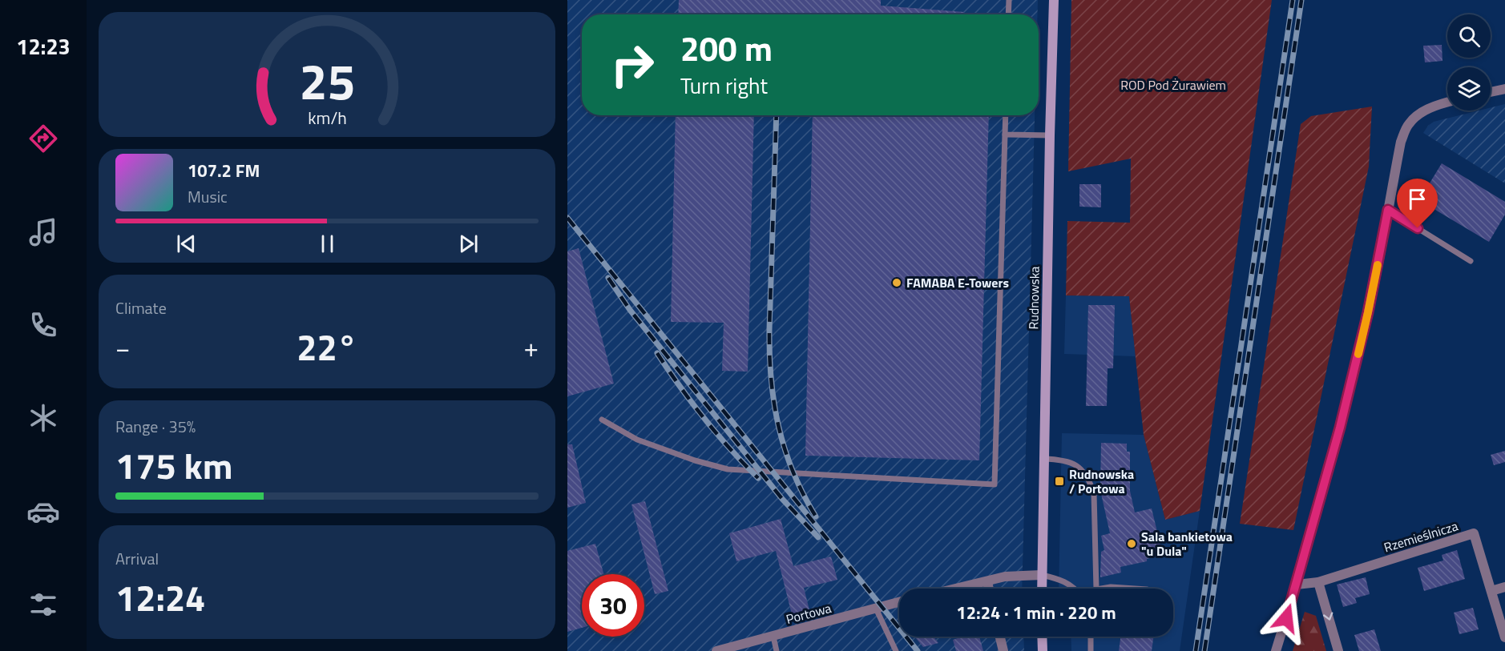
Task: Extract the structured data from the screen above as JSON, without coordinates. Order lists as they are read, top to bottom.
{
  "streets": {
    "main road": ["Rudnowska"],
    "street": ["Rzemieślnicza", "Portowa"]
  },
  "parks": ["ROD Pod Żurawiem"],
  "places": {
    "other": ["FAMABA E-Towers", "Sala bankietowa \"u Dula\""],
    "transit": ["Rudnowska / Portowa"]
  },
  "page": {
    "tabs": "12:23",
    "turn": ["200 m", "Turn right"],
    "song": ["107.2 FM", "Music"],
    "tile": [
      "Climate",
      ["Range · 35%", "175 km"],
      ["Arrival", "12:24"]
    ],
    "heat": ["−", "22°", "+"],
    "limit": "30",
    "trip": "12:24 · 1 min · 220 m",
    "gauge": ["25", "km/h"]
  }
}
